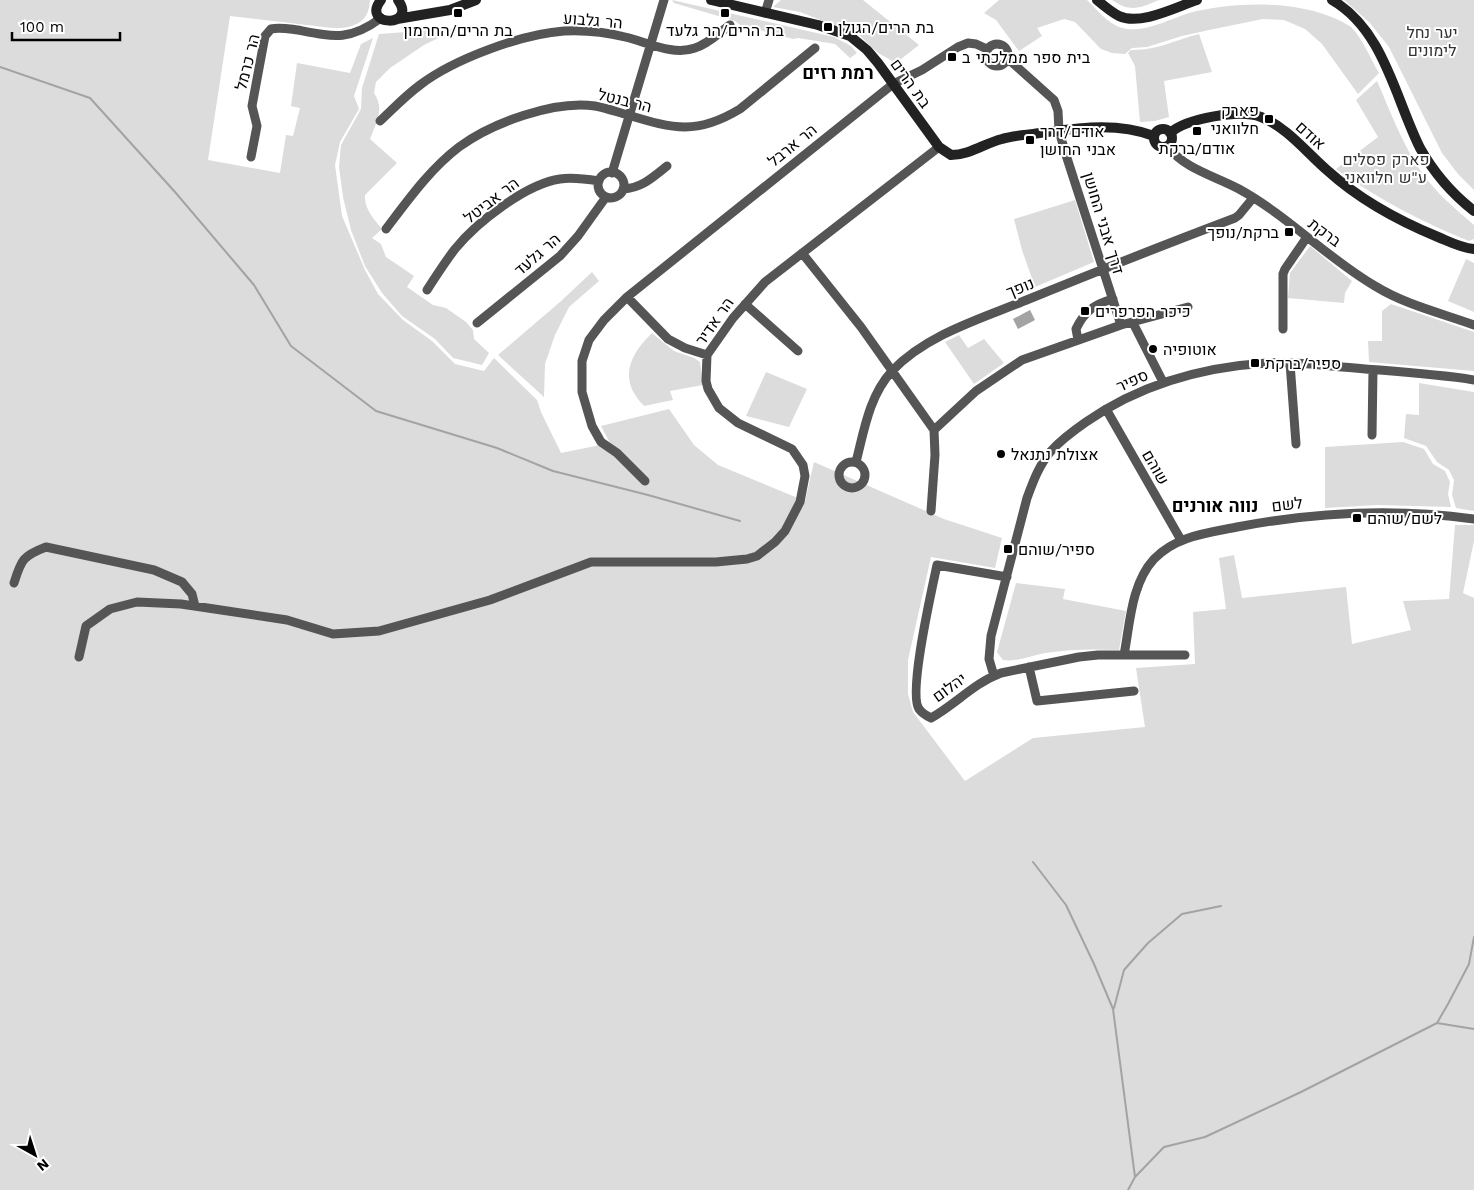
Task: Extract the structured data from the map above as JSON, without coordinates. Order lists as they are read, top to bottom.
{
  "streets": {
    "street": [
      "הר גלבוע",
      "הר כרמל",
      "בת הרים",
      "הר בנטל",
      "אודם",
      "הר ארבל",
      "הר אביטל",
      "דרך אבני החושן",
      "ברקת",
      "הר גלעד",
      "נופך",
      "הר אדיר",
      "ספיר",
      "שוהם",
      "לשם",
      "יהלום"
    ]
  },
  "crossings": [
    ["בת הרים", "הר ארבל"],
    ["בת הרים", "הר אדיר"],
    ["אודם", "ברקת"],
    ["הר ארבל", "דרך אבני החושן"],
    ["הר אביטל", "הר גלעד"],
    ["דרך אבני החושן", "נופך"],
    ["ברקת", "נופך"],
    ["ספיר", "שוהם"],
    ["ספיר", "יהלום"],
    ["שוהם", "לשם"],
    ["לשם", "יהלום"]
  ],
  "districts": ["רמת רזים", "נווה אורנים"],
  "parks": ["יער נחל לימונים", "פארק פסלים ע\"ש חלוואני"],
  "places": {
    "transit": [
      "בת הרים/החרמון",
      "בת הרים/הר גלעד",
      "בת הרים/הגולן",
      "בית ספר ממלכתי ב",
      "פארק חלוואני",
      "אודם/ברקת",
      "אודם/דרך אבני החושן",
      "ברקת/נופך",
      "כיכר הפרפרים",
      "ספיר/ברקת",
      "לשם/שוהם",
      "ספיר/שוהם"
    ],
    "other": ["אוטופיה", "אצולת נתנאל"]
  },
  "scale_bar": "100 m",
  "north": "bottom right"
}
